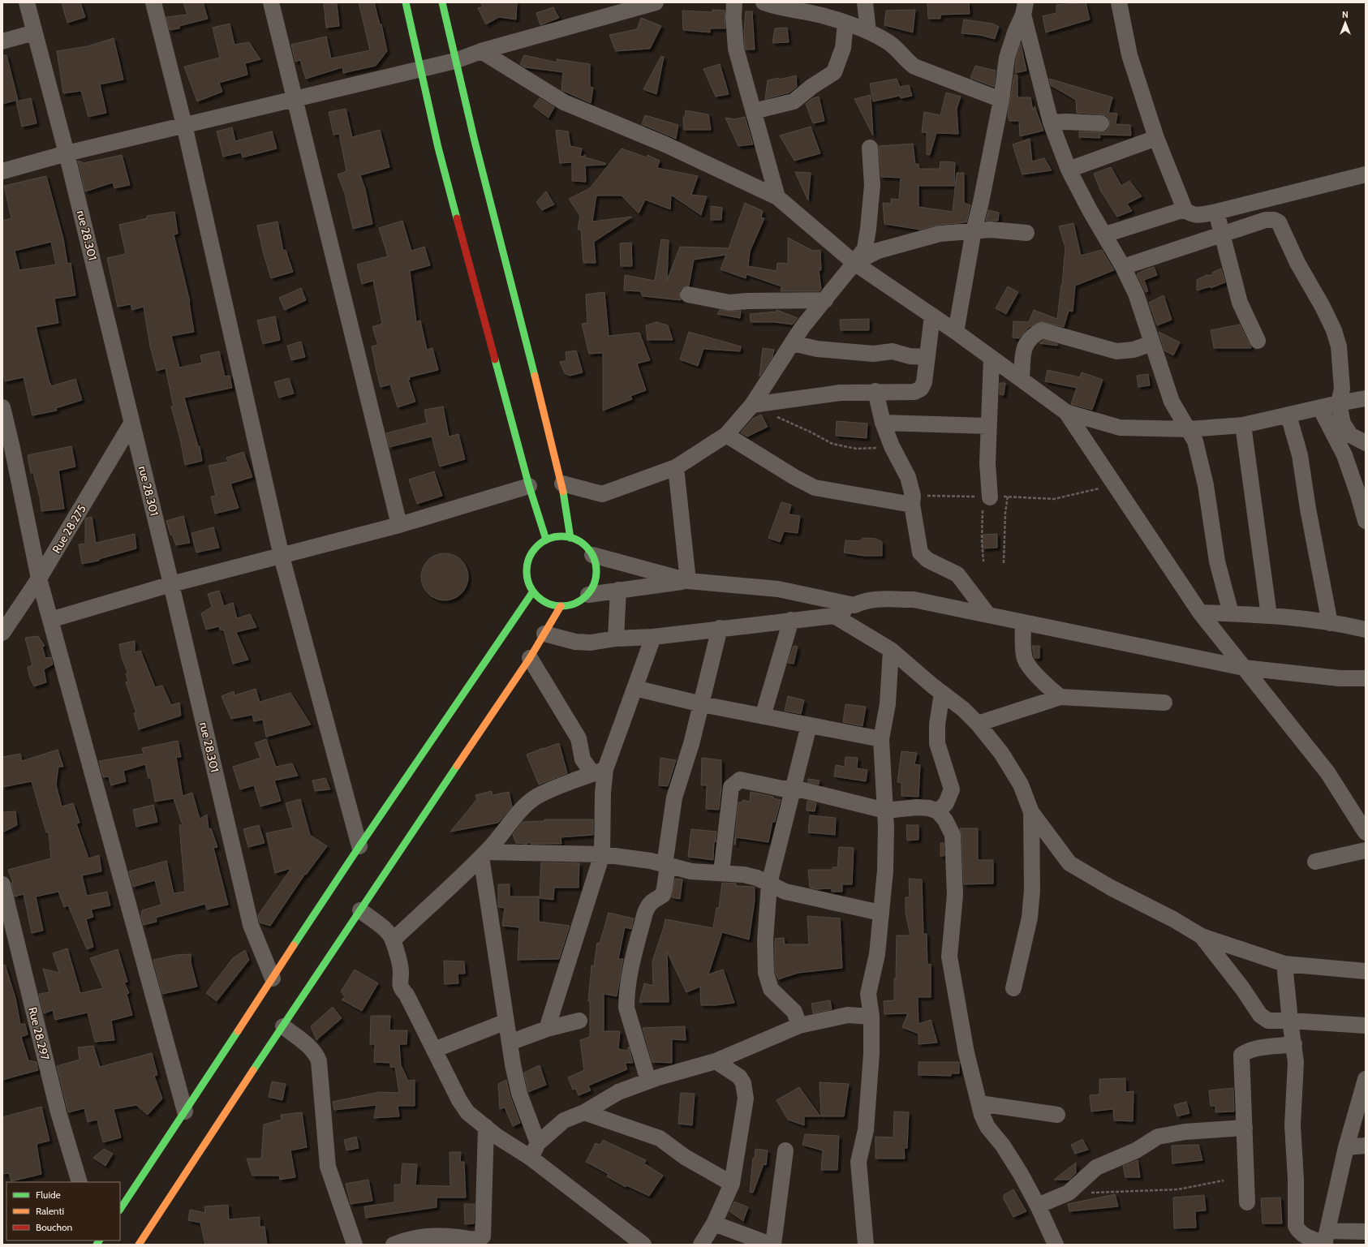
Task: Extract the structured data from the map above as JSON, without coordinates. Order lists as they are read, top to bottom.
{
  "streets": {
    "street": ["rue 28.301", "Rue 28.275", "Rue 28.297"]
  },
  "crossings": [
    ["rue 28.301", "Rue 28.275"]
  ],
  "legend": ["Fluide", "Ralenti", "Bouchon"],
  "north": "top"
}
